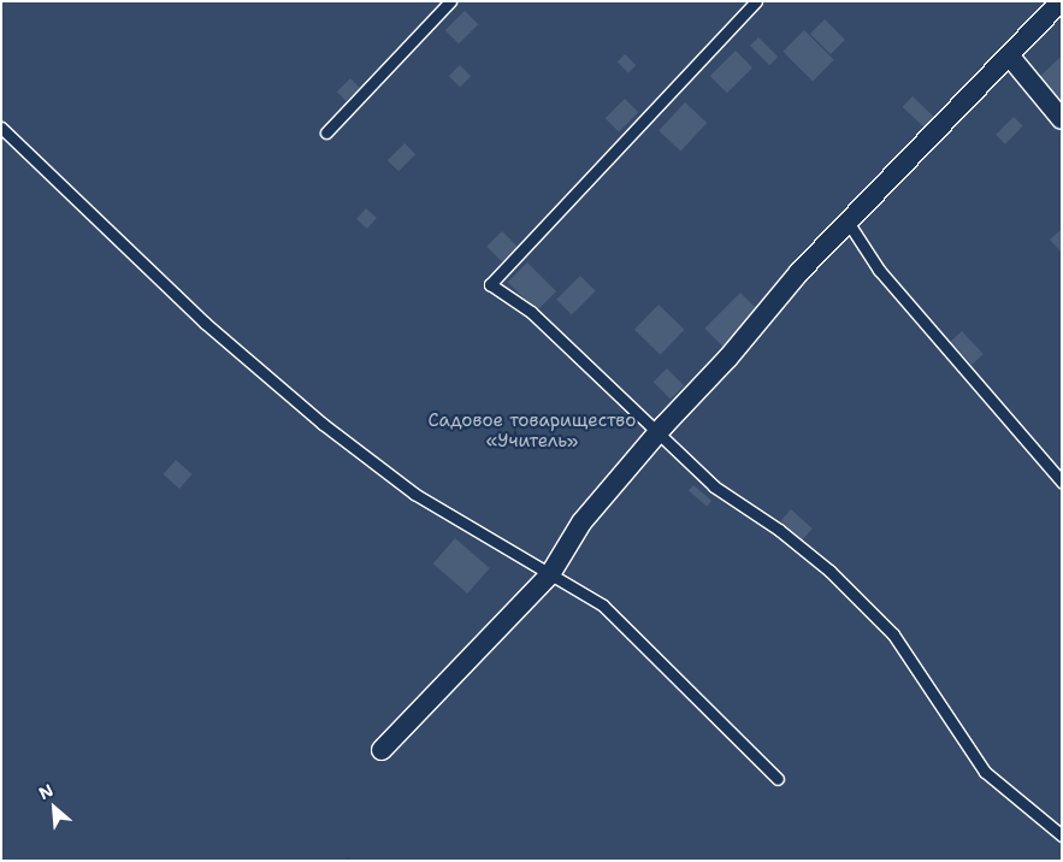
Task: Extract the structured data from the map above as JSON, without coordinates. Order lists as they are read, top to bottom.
{
  "parks": ["Садовое товарищество «Учитель»"],
  "north": "top left"
}
